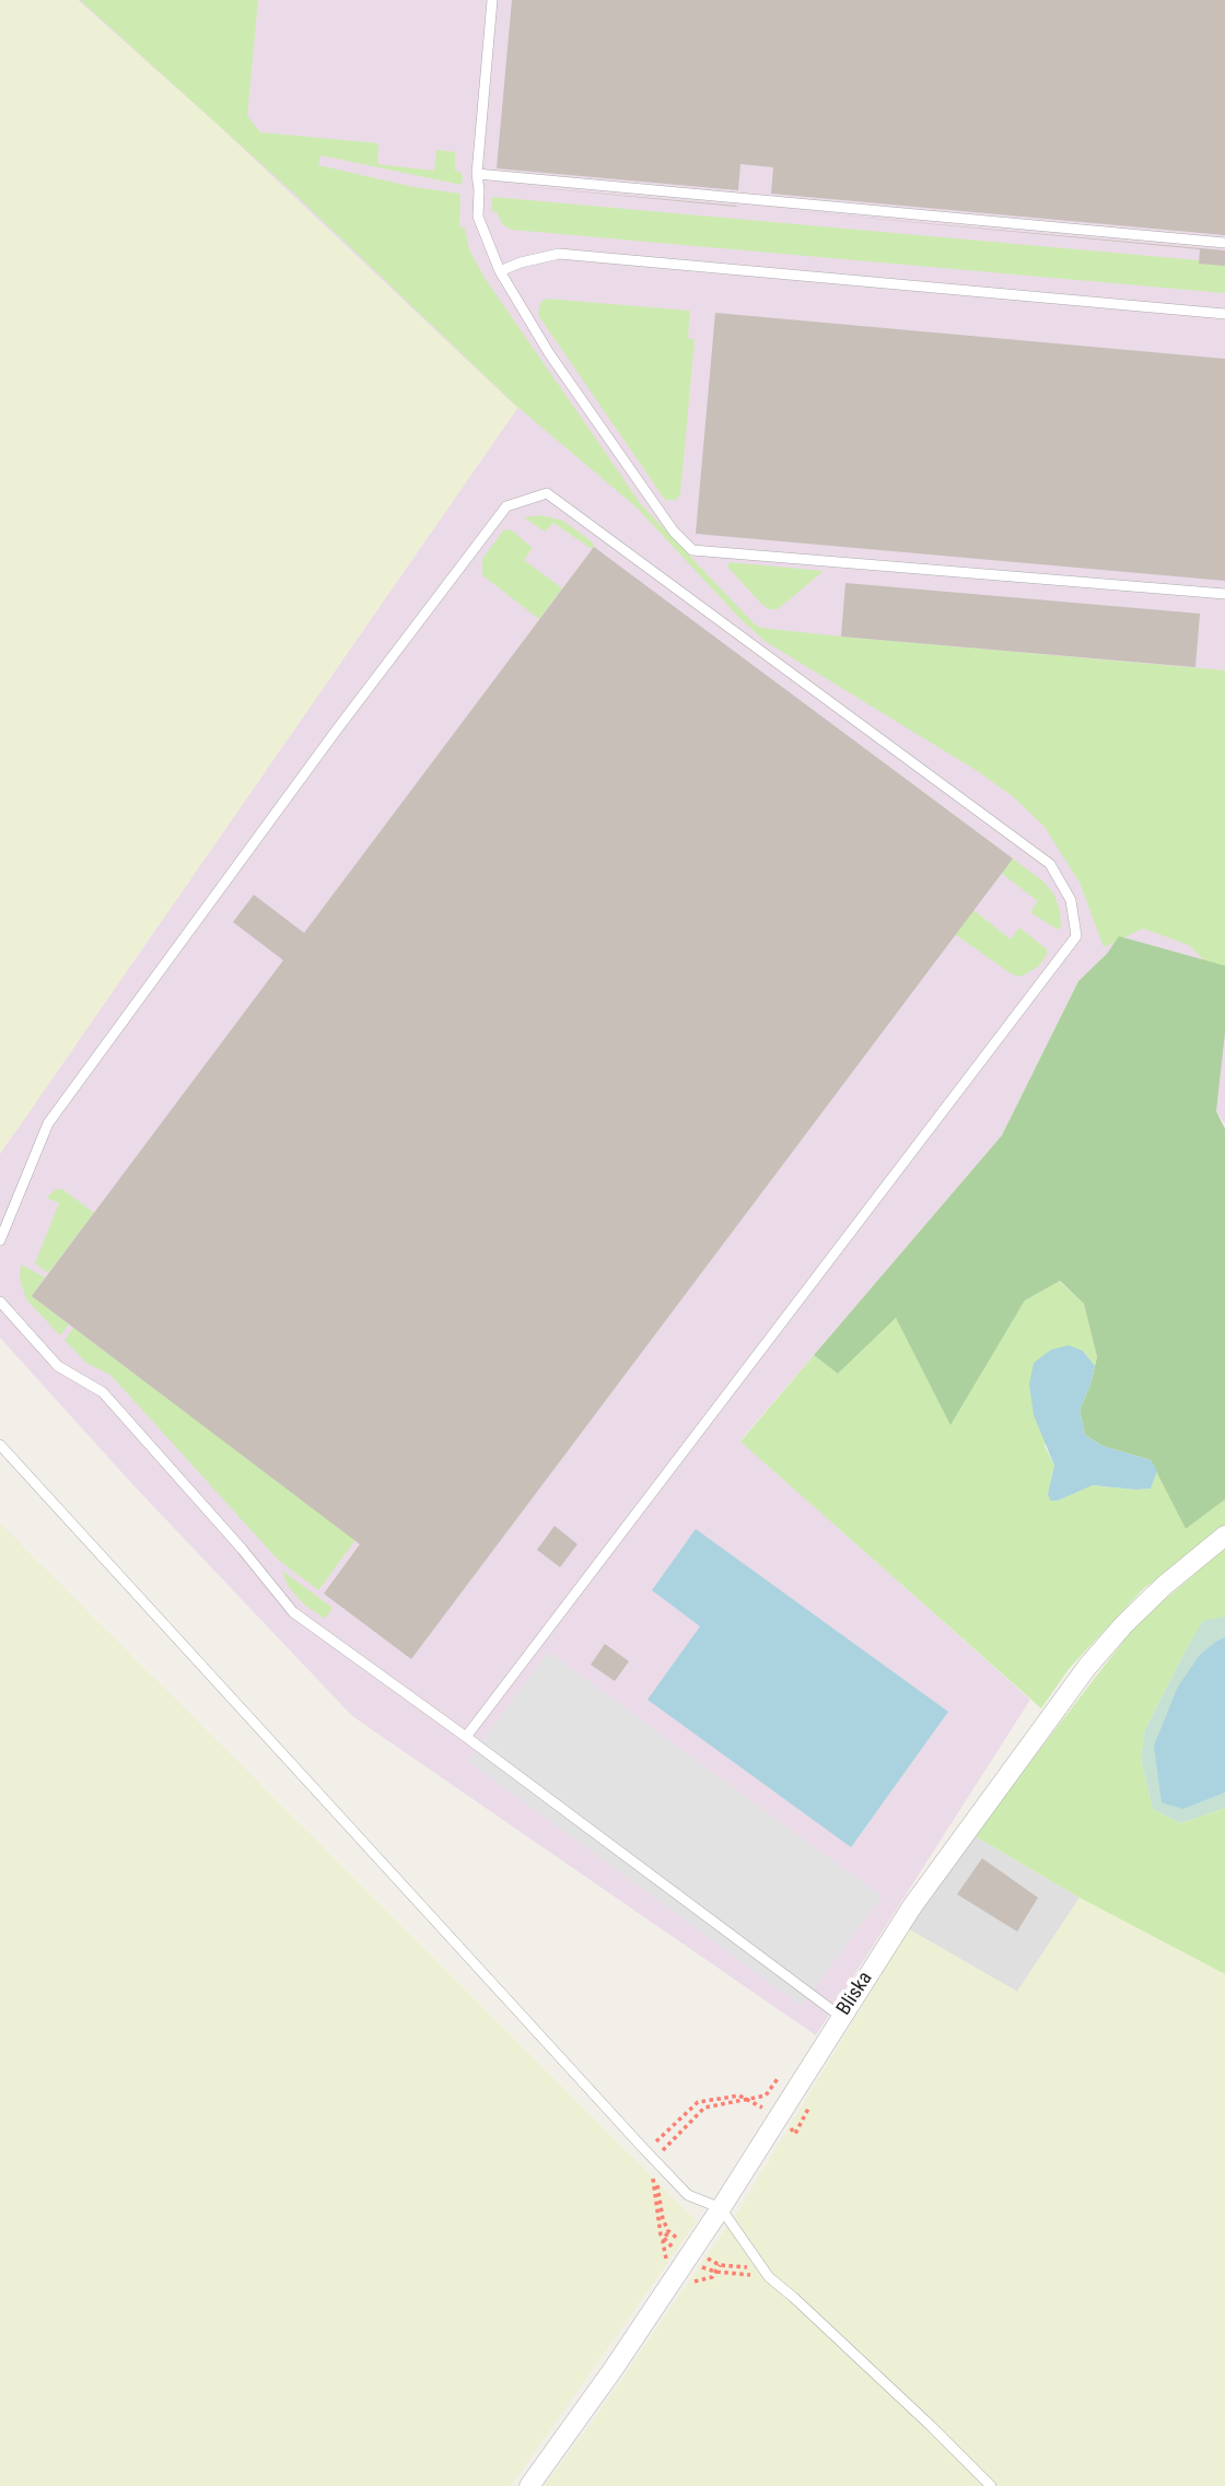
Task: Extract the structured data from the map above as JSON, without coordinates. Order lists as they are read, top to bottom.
{
  "streets": {
    "street": ["Bliska"]
  }
}
